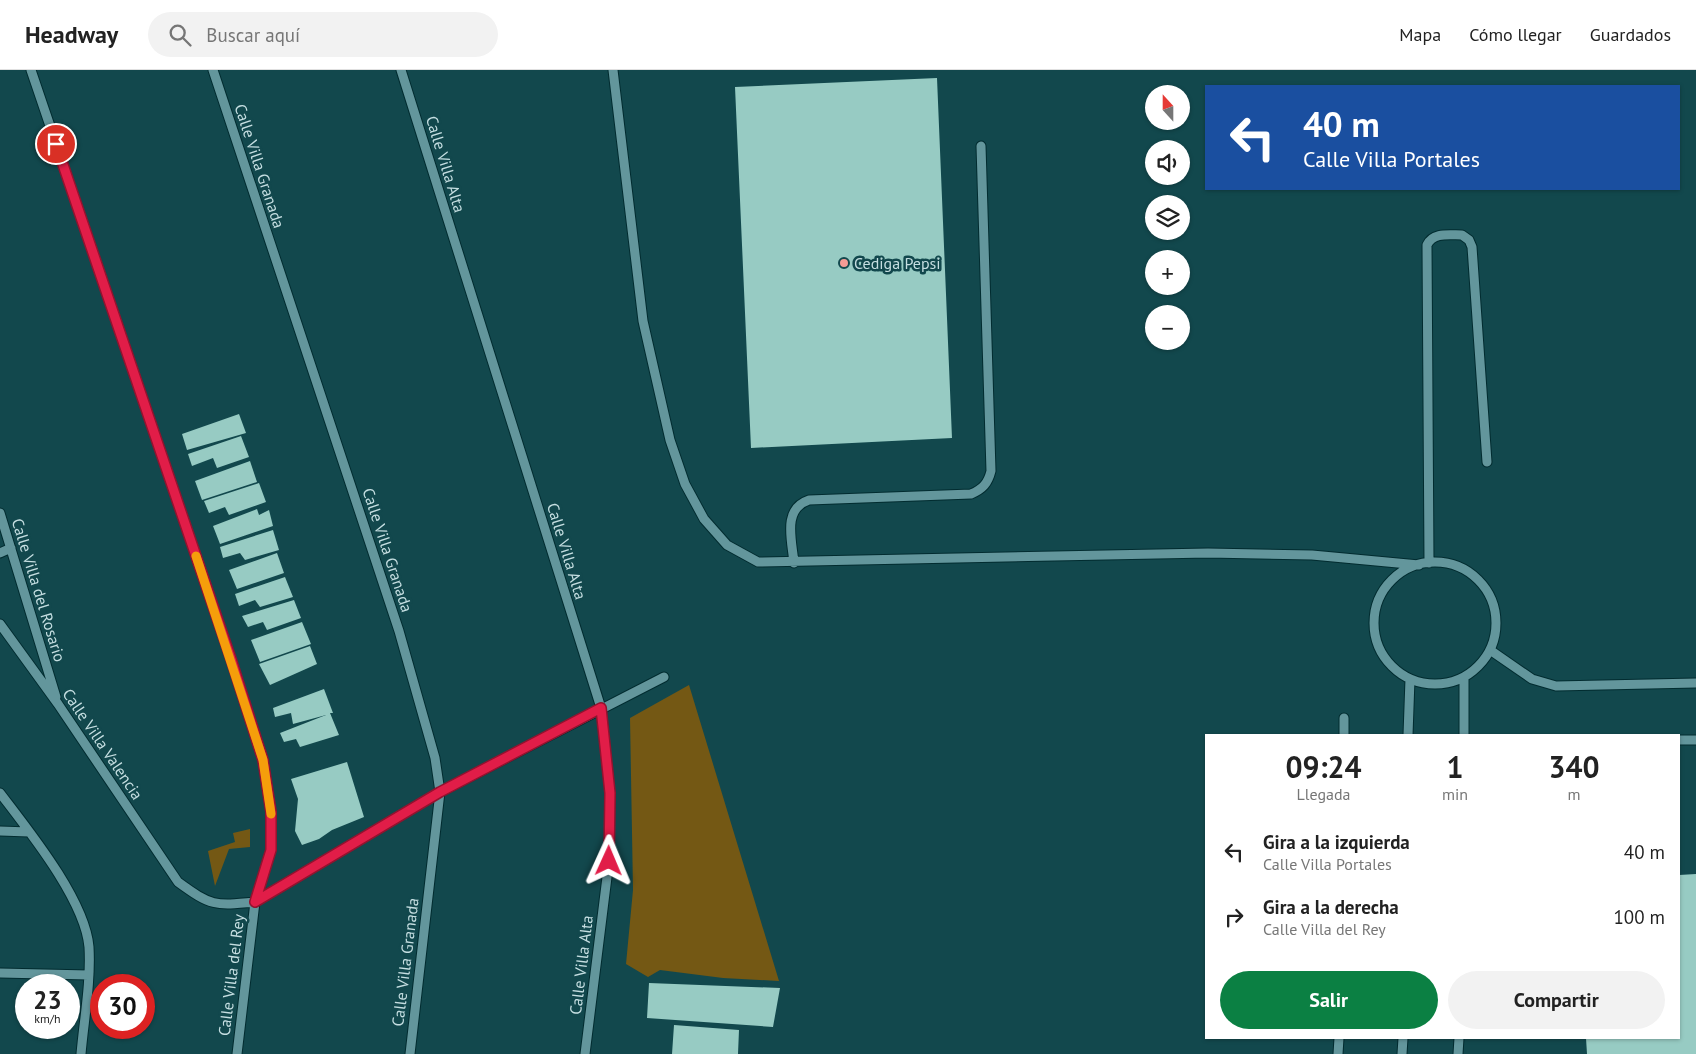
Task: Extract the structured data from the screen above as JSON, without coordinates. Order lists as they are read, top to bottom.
{
  "streets": {
    "street": [
      "Calle Villa Alta",
      "Calle Villa Granada",
      "Calle Villa del Rosario",
      "Calle Villa Valencia",
      "Calle Villa del Rey"
    ]
  },
  "crossings": [
    ["Calle Villa del Rosario", "Calle Villa Valencia"],
    ["Calle Villa Valencia", "Calle Villa del Rey"]
  ],
  "places": ["Cediga Pepsi"],
  "north": "top",
  "page": {
    "header": "Headway",
    "search": "Buscar aquí",
    "nav": ["Mapa", "Cómo llegar", "Guardados"],
    "map_buttons": ["+", "−"],
    "turn": ["40 m", "Calle Villa Portales"],
    "eta": [
      "09:24",
      "Llegada",
      "1",
      "min",
      "340",
      "m"
    ],
    "list": [
      {
        "name": "Gira a la izquierda",
        "note": "Calle Villa Portales",
        "value": "40 m"
      },
      {
        "name": "Gira a la derecha",
        "note": "Calle Villa del Rey",
        "value": "100 m"
      }
    ],
    "buttons": ["Salir", "Compartir"],
    "speed": "23 km/h",
    "limit": "30"
  }
}
